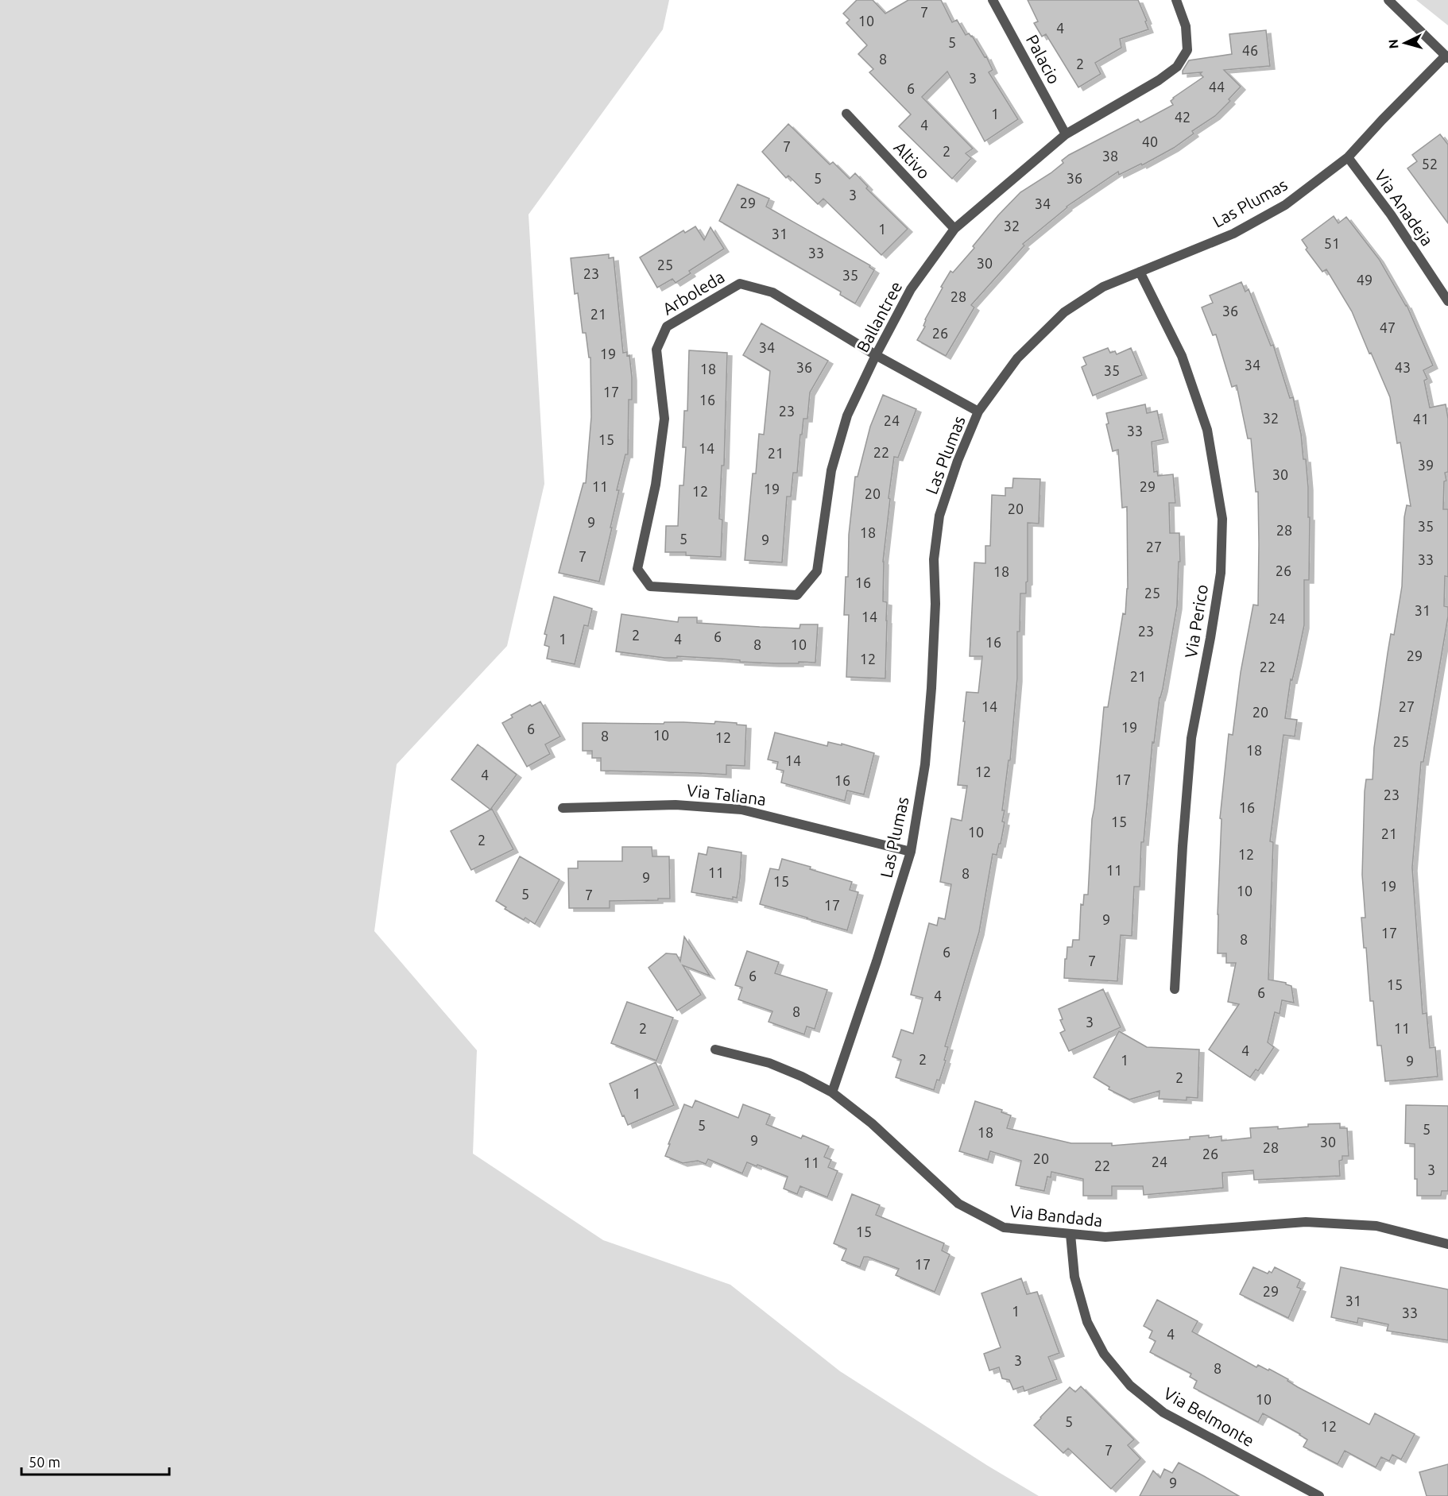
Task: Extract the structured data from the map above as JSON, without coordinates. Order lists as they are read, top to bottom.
{
  "streets": {
    "street": [
      "Palacio",
      "Altivo",
      "Las Plumas",
      "Via Anadeja",
      "Arboleda",
      "Ballantree",
      "Via Perico",
      "Via Taliana",
      "Via Bandada",
      "Via Belmonte"
    ]
  },
  "crossings": [
    ["Palacio", "Ballantree"],
    ["Altivo", "Ballantree"],
    ["Las Plumas", "Via Anadeja"],
    ["Las Plumas", "Arboleda"],
    ["Las Plumas", "Via Perico"],
    ["Las Plumas", "Via Taliana"],
    ["Las Plumas", "Via Bandada"],
    ["Arboleda", "Ballantree"],
    ["Via Bandada", "Via Belmonte"]
  ],
  "house_numbers": [
    "7",
    "10",
    "4",
    "5",
    "46",
    "8",
    "2",
    "3",
    "44",
    "6",
    "1",
    "42",
    "4",
    "40",
    "7",
    "2",
    "38",
    "52",
    "5",
    "36",
    "3",
    "29",
    "34",
    "32",
    "1",
    "31",
    "51",
    "33",
    "30",
    "25",
    "23",
    "35",
    "49",
    "28",
    "36",
    "21",
    "47",
    "26",
    "34",
    "19",
    "34",
    "36",
    "43",
    "18",
    "35",
    "17",
    "16",
    "23",
    "32",
    "41",
    "24",
    "33",
    "15",
    "14",
    "22",
    "21",
    "39",
    "30",
    "11",
    "29",
    "19",
    "12",
    "20",
    "20",
    "9",
    "35",
    "28",
    "18",
    "5",
    "9",
    "27",
    "7",
    "33",
    "26",
    "18",
    "16",
    "25",
    "31",
    "14",
    "24",
    "23",
    "2",
    "6",
    "1",
    "4",
    "16",
    "8",
    "10",
    "29",
    "12",
    "22",
    "21",
    "14",
    "27",
    "20",
    "19",
    "6",
    "10",
    "8",
    "12",
    "25",
    "18",
    "14",
    "12",
    "4",
    "17",
    "16",
    "23",
    "16",
    "15",
    "10",
    "21",
    "2",
    "12",
    "11",
    "11",
    "8",
    "9",
    "15",
    "19",
    "10",
    "5",
    "7",
    "17",
    "9",
    "17",
    "8",
    "6",
    "7",
    "6",
    "15",
    "6",
    "4",
    "8",
    "3",
    "2",
    "11",
    "4",
    "2",
    "1",
    "9",
    "2",
    "1",
    "5",
    "5",
    "18",
    "9",
    "30",
    "28",
    "26",
    "20",
    "24",
    "11",
    "22",
    "3",
    "15",
    "17",
    "29",
    "31",
    "1",
    "33",
    "4",
    "3",
    "8",
    "10",
    "5",
    "12",
    "7",
    "9"
  ],
  "scale_bar": "50 m",
  "north": "left"
}
